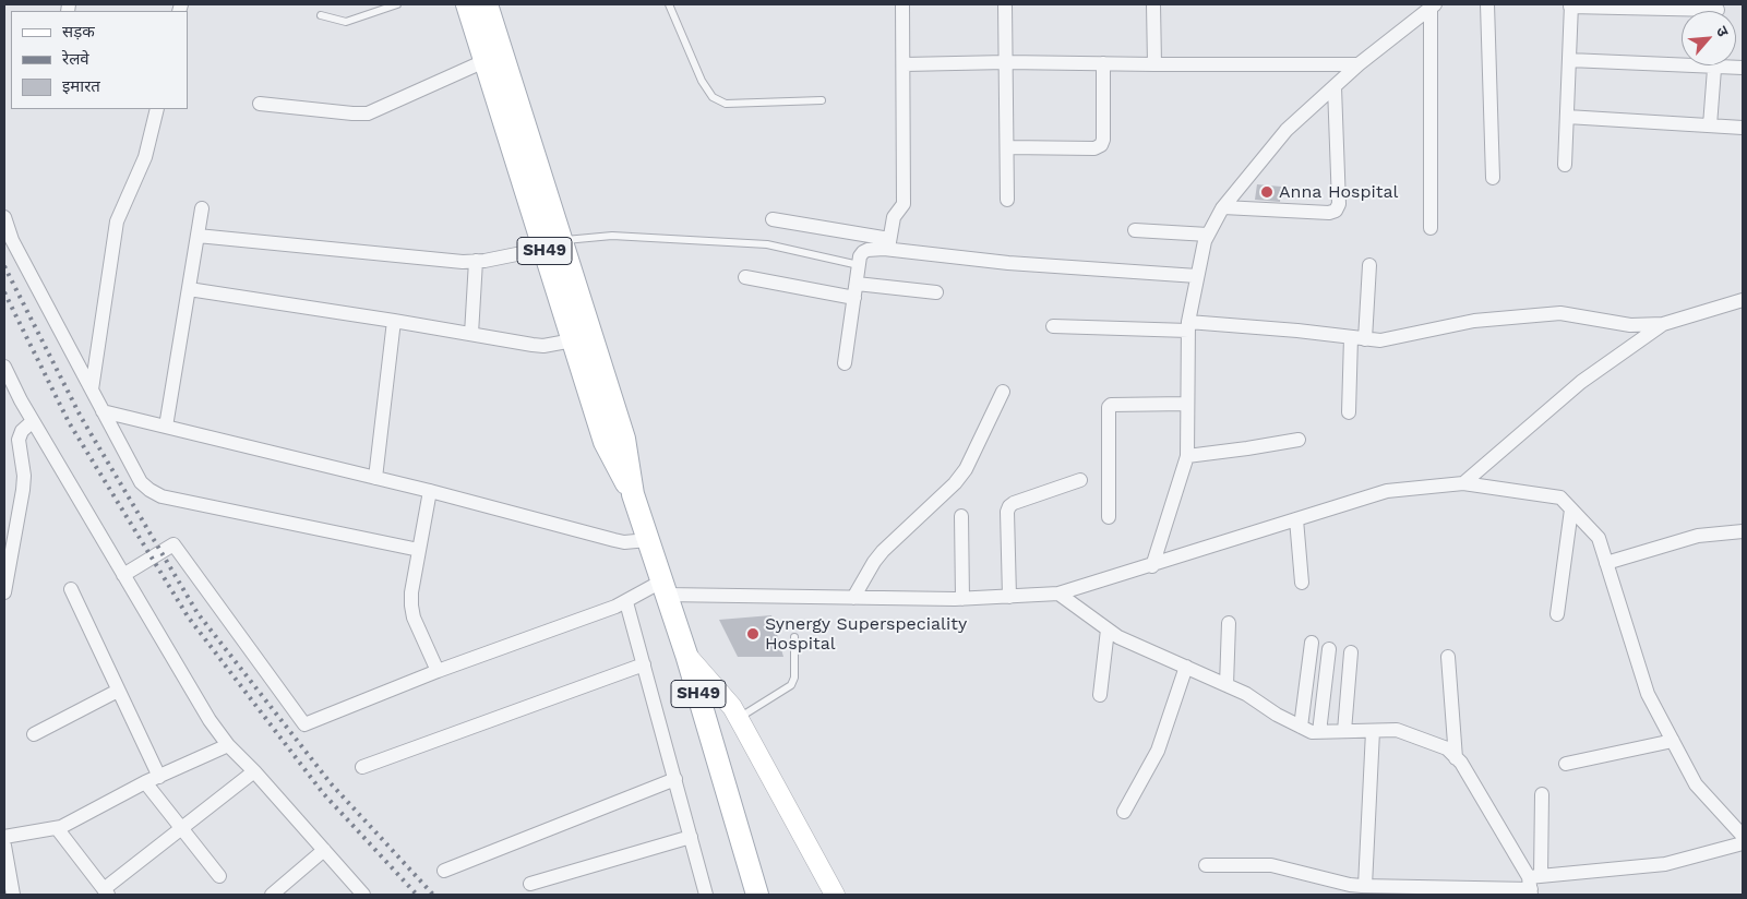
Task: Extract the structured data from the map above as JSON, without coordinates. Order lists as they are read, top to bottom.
{
  "streets": {
    "main road": ["SH49"]
  },
  "places": ["Anna Hospital", "Synergy Superspeciality Hospital"],
  "legend": ["सड़क", "रेलवे", "इमारत"],
  "north": "top right"
}
